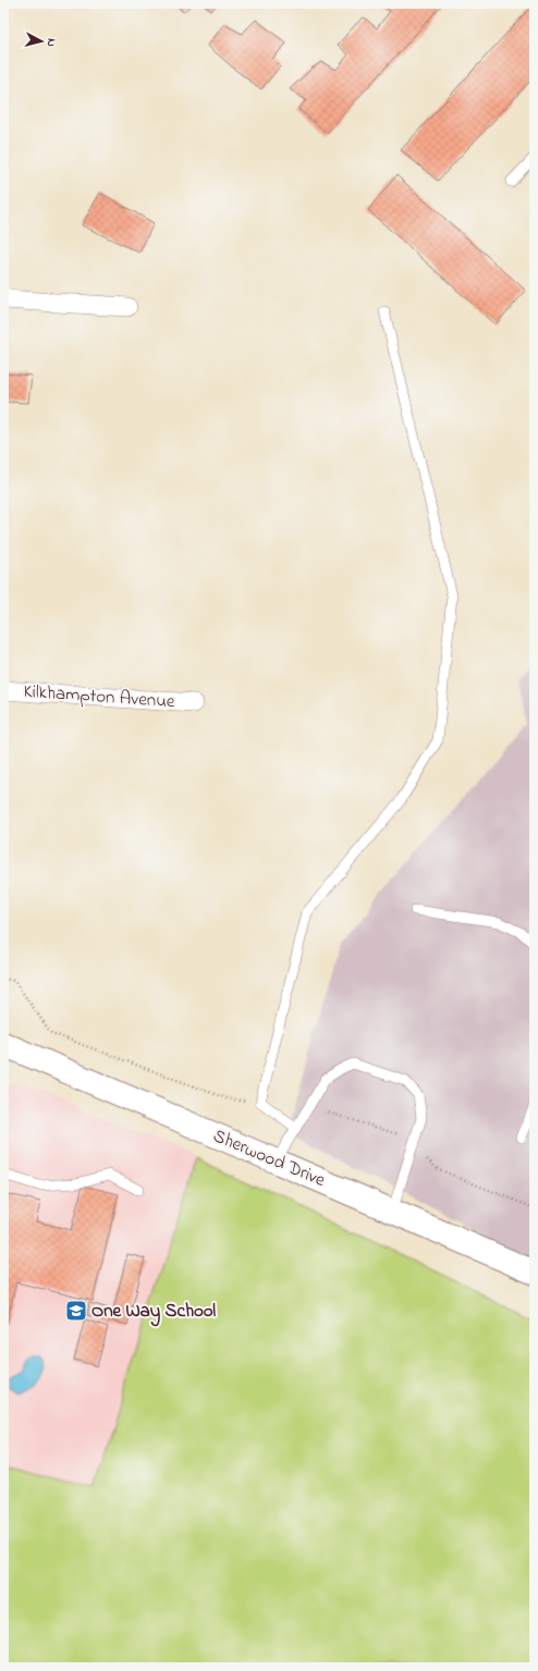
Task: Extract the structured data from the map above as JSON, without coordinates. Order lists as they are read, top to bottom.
{
  "streets": {
    "street": ["Kilkhampton Avenue", "Sherwood Drive"]
  },
  "places": {
    "school or university": ["One Way School"]
  },
  "north": "right"
}
